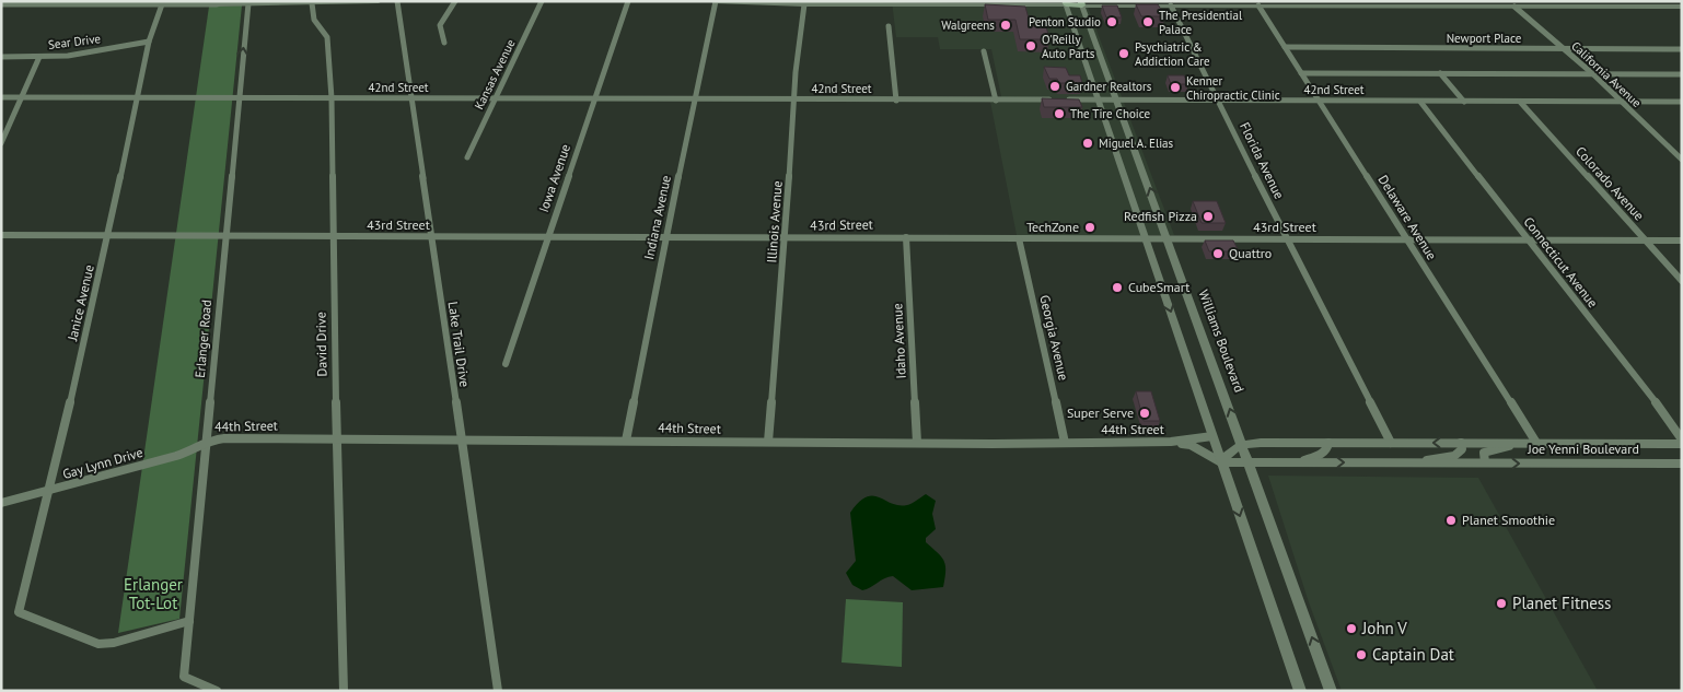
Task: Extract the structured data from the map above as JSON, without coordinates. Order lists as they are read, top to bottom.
{
  "streets": {
    "street": [
      "Newport Place",
      "Sear Drive",
      "Kansas Avenue",
      "California Avenue",
      "42nd Street",
      "Florida Avenue",
      "Iowa Avenue",
      "Colorado Avenue",
      "Indiana Avenue",
      "Delaware Avenue",
      "Illinois Avenue",
      "43rd Street",
      "Connecticut Avenue",
      "Janice Avenue",
      "Georgia Avenue",
      "Erlanger Road",
      "Idaho Avenue",
      "Williams Boulevard",
      "David Drive",
      "Lake Trail Drive",
      "44th Street",
      "Joe Yenni Boulevard",
      "Gay Lynn Drive"
    ]
  },
  "crossings": [
    ["Newport Place", "California Avenue"],
    ["Newport Place", "Delaware Avenue"],
    ["Sear Drive", "Janice Avenue"],
    ["Kansas Avenue", "42nd Street"],
    ["California Avenue", "42nd Street"],
    ["42nd Street", "Florida Avenue"],
    ["42nd Street", "Iowa Avenue"],
    ["42nd Street", "Colorado Avenue"],
    ["42nd Street", "Indiana Avenue"],
    ["42nd Street", "Delaware Avenue"],
    ["42nd Street", "Illinois Avenue"],
    ["42nd Street", "Connecticut Avenue"],
    ["42nd Street", "Janice Avenue"],
    ["42nd Street", "Erlanger Road"],
    ["42nd Street", "Williams Boulevard"],
    ["42nd Street", "David Drive"],
    ["42nd Street", "Lake Trail Drive"],
    ["Florida Avenue", "43rd Street"],
    ["Florida Avenue", "Joe Yenni Boulevard"],
    ["Iowa Avenue", "43rd Street"],
    ["Colorado Avenue", "43rd Street"],
    ["Indiana Avenue", "43rd Street"],
    ["Indiana Avenue", "44th Street"],
    ["Delaware Avenue", "43rd Street"],
    ["Delaware Avenue", "Joe Yenni Boulevard"],
    ["Illinois Avenue", "43rd Street"],
    ["Illinois Avenue", "44th Street"],
    ["43rd Street", "Connecticut Avenue"],
    ["43rd Street", "Janice Avenue"],
    ["43rd Street", "Georgia Avenue"],
    ["43rd Street", "Erlanger Road"],
    ["43rd Street", "Idaho Avenue"],
    ["43rd Street", "Williams Boulevard"],
    ["43rd Street", "David Drive"],
    ["43rd Street", "Lake Trail Drive"],
    ["Janice Avenue", "Erlanger Road"],
    ["Janice Avenue", "Gay Lynn Drive"],
    ["Georgia Avenue", "44th Street"],
    ["Erlanger Road", "44th Street"],
    ["Erlanger Road", "Gay Lynn Drive"],
    ["Idaho Avenue", "44th Street"],
    ["Williams Boulevard", "Joe Yenni Boulevard"],
    ["David Drive", "44th Street"],
    ["Lake Trail Drive", "44th Street"],
    ["44th Street", "Joe Yenni Boulevard"],
    ["44th Street", "Gay Lynn Drive"]
  ],
  "parks": ["Erlanger Tot-Lot"],
  "places": [
    "Penton Studio",
    "The Presidential Palace",
    "Walgreens",
    "O'Reilly Auto Parts",
    "Psychiatric & Addiction Care",
    "Gardner Realtors",
    "Kenner Chiropractic Clinic",
    "The Tire Choice",
    "Miguel A. Elias",
    "Redfish Pizza",
    "TechZone",
    "Quattro",
    "CubeSmart",
    "Super Serve",
    "Planet Smoothie",
    "Planet Fitness",
    "John V",
    "Captain Dat"
  ]
}
